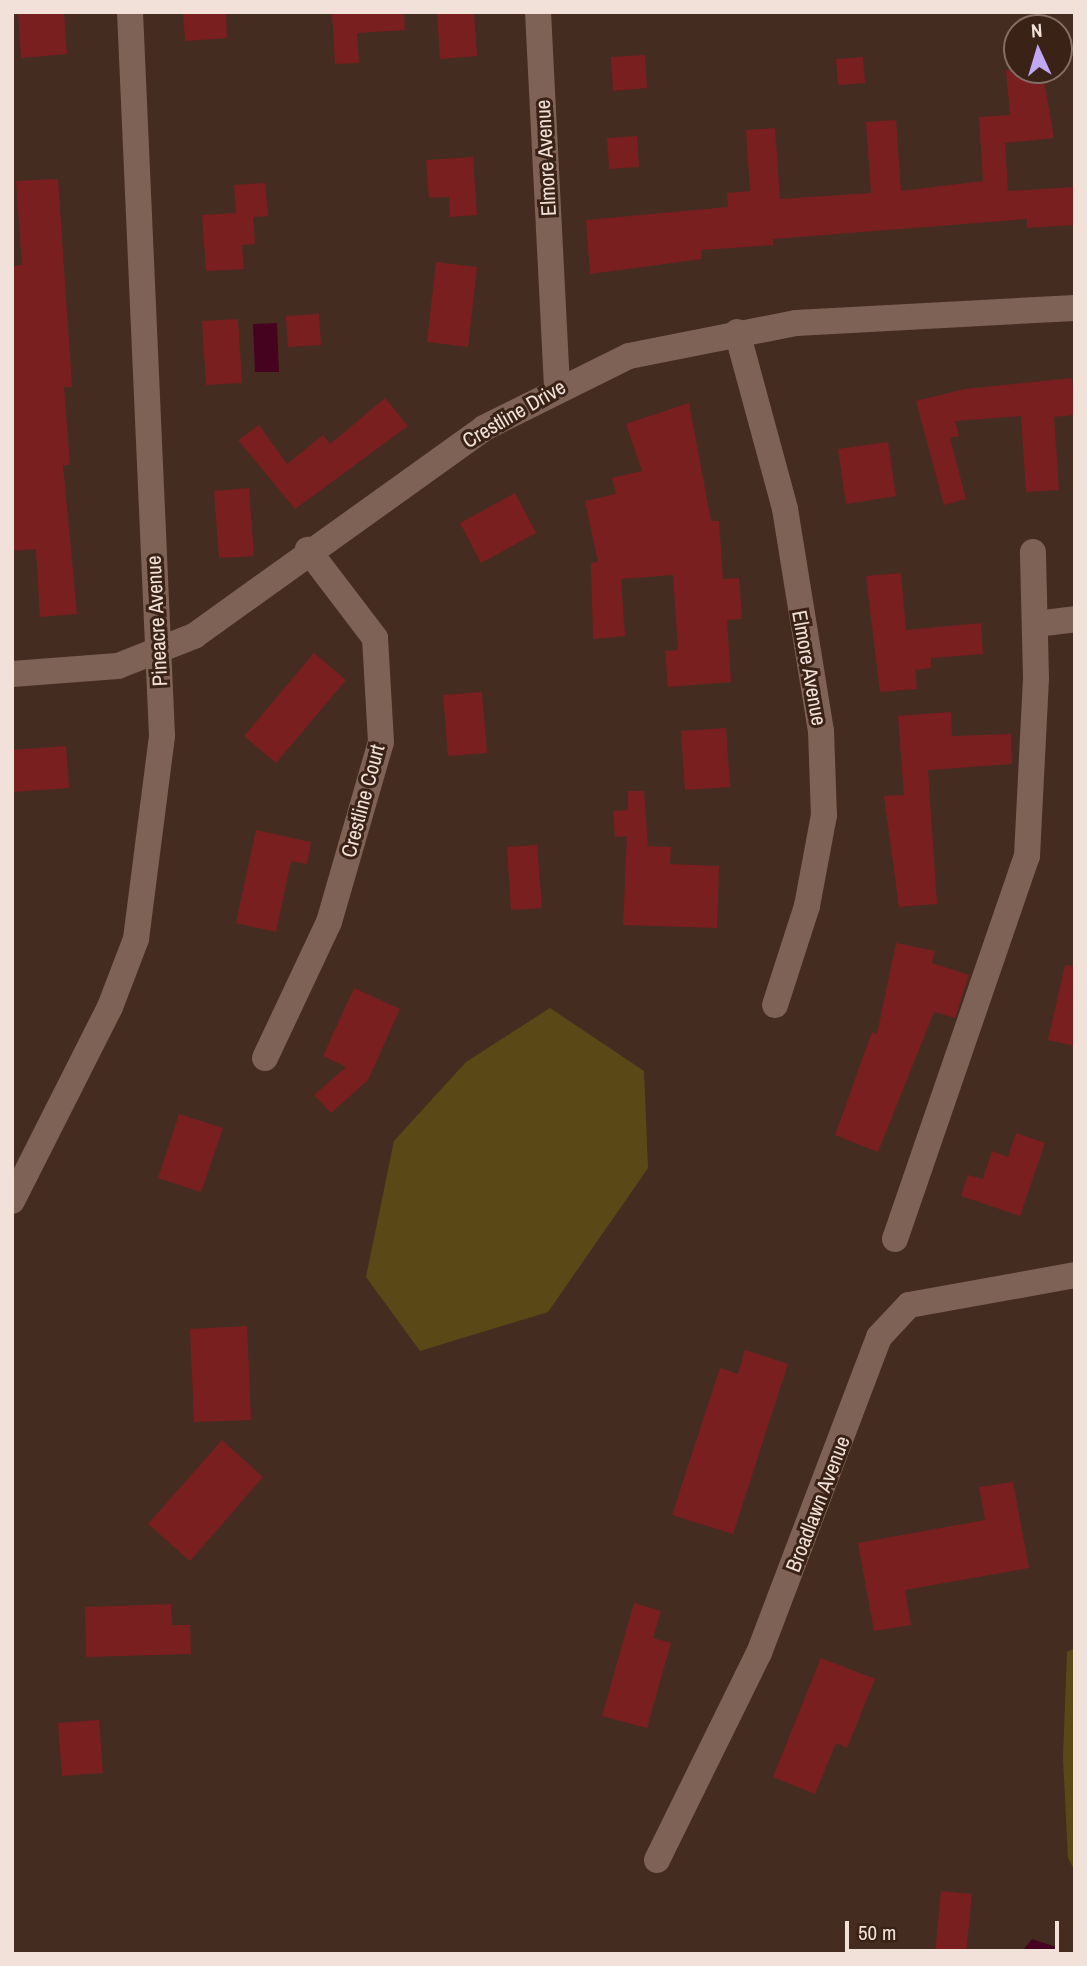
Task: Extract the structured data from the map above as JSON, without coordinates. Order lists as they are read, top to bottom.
{
  "streets": {
    "street": [
      "Elmore Avenue",
      "Crestline Drive",
      "Pineacre Avenue",
      "Crestline Court",
      "Broadlawn Avenue"
    ]
  },
  "crossings": [
    ["Elmore Avenue", "Crestline Drive"],
    ["Crestline Drive", "Pineacre Avenue"],
    ["Crestline Drive", "Crestline Court"]
  ],
  "scale_bar": "50 m",
  "north": "top"
}
